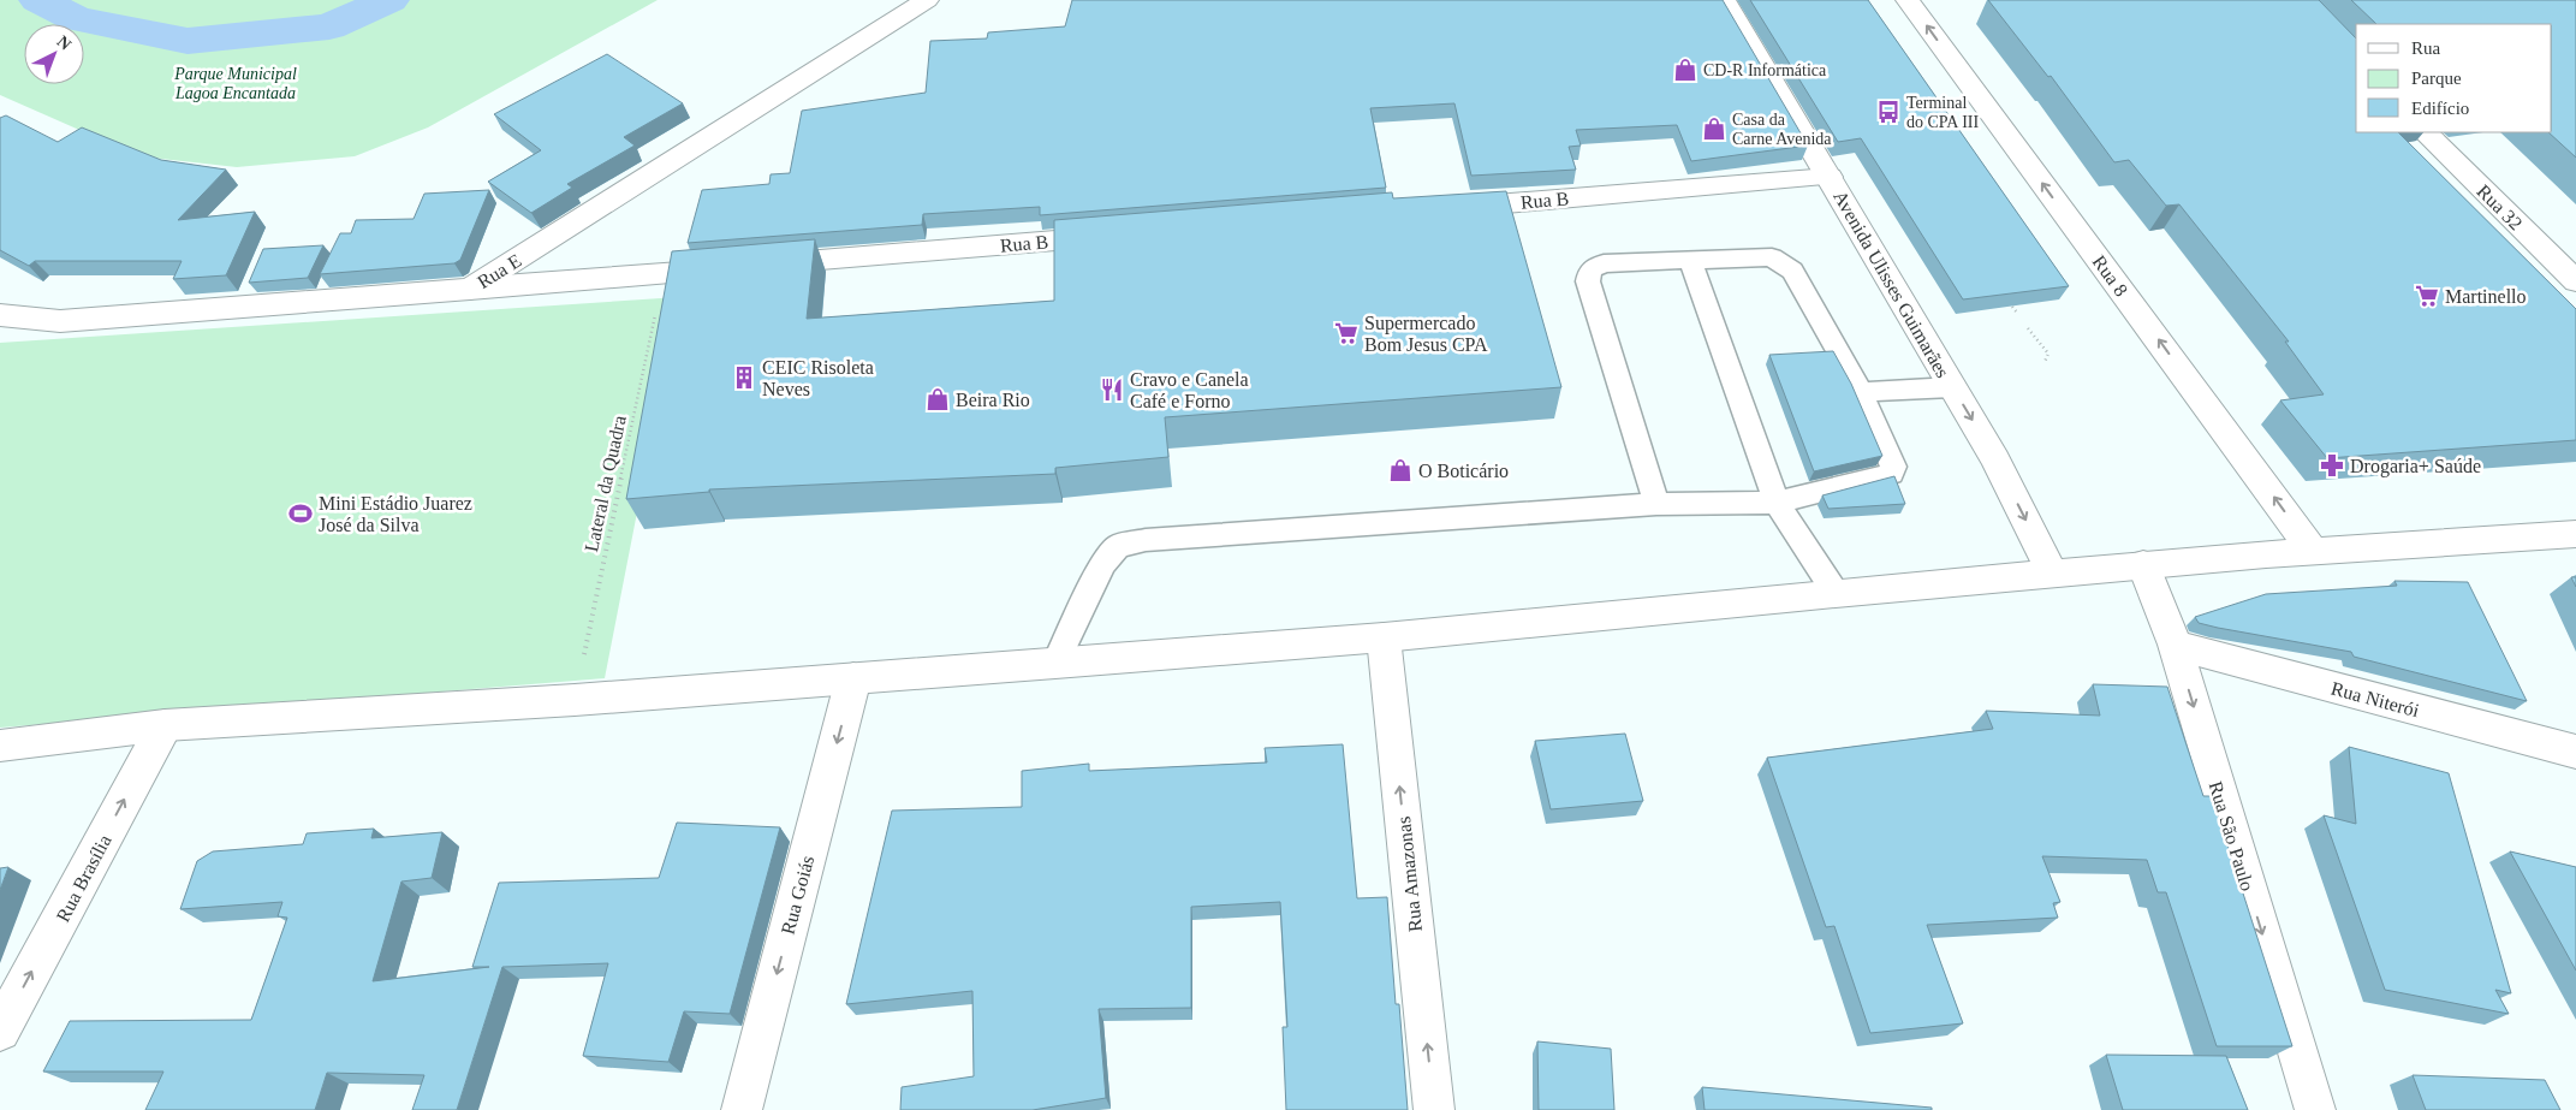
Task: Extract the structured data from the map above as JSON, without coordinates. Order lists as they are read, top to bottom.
{
  "streets": {
    "street": [
      "Rua B",
      "Rua 32",
      "Rua E",
      "Rua 8",
      "Avenida Ulisses Guimarães",
      "Rua Niterói",
      "Rua São Paulo",
      "Rua Amazonas",
      "Rua Brasília",
      "Rua Goiás"
    ],
    "path": ["Lateral da Quadra"]
  },
  "crossings": [
    ["Rua B", "Rua E"],
    ["Rua B", "Avenida Ulisses Guimarães"],
    ["Rua B", "Lateral da Quadra"],
    ["Rua Niterói", "Rua São Paulo"]
  ],
  "one_way": [
    "Rua 8",
    "Rua São Paulo",
    "Rua Amazonas",
    "Rua Brasília",
    "Rua Goiás"
  ],
  "parks": ["Parque Municipal Lagoa Encantada"],
  "places": {
    "shop": [
      "CD-R Informática",
      "Casa da Carne Avenida",
      "Beira Rio",
      "O Boticário"
    ],
    "bus stop": ["Terminal do CPA III"],
    "supermarket": ["Martinello", "Supermercado Bom Jesus CPA"],
    "building": ["CEIC Risoleta Neves"],
    "restaurant": ["Cravo e Canela Café e Forno"],
    "pharmacy": ["Drogaria+ Saúde"],
    "sports": ["Mini Estádio Juarez José da Silva"]
  },
  "legend": ["Rua", "Parque", "Edifício"],
  "north": "top right"
}
